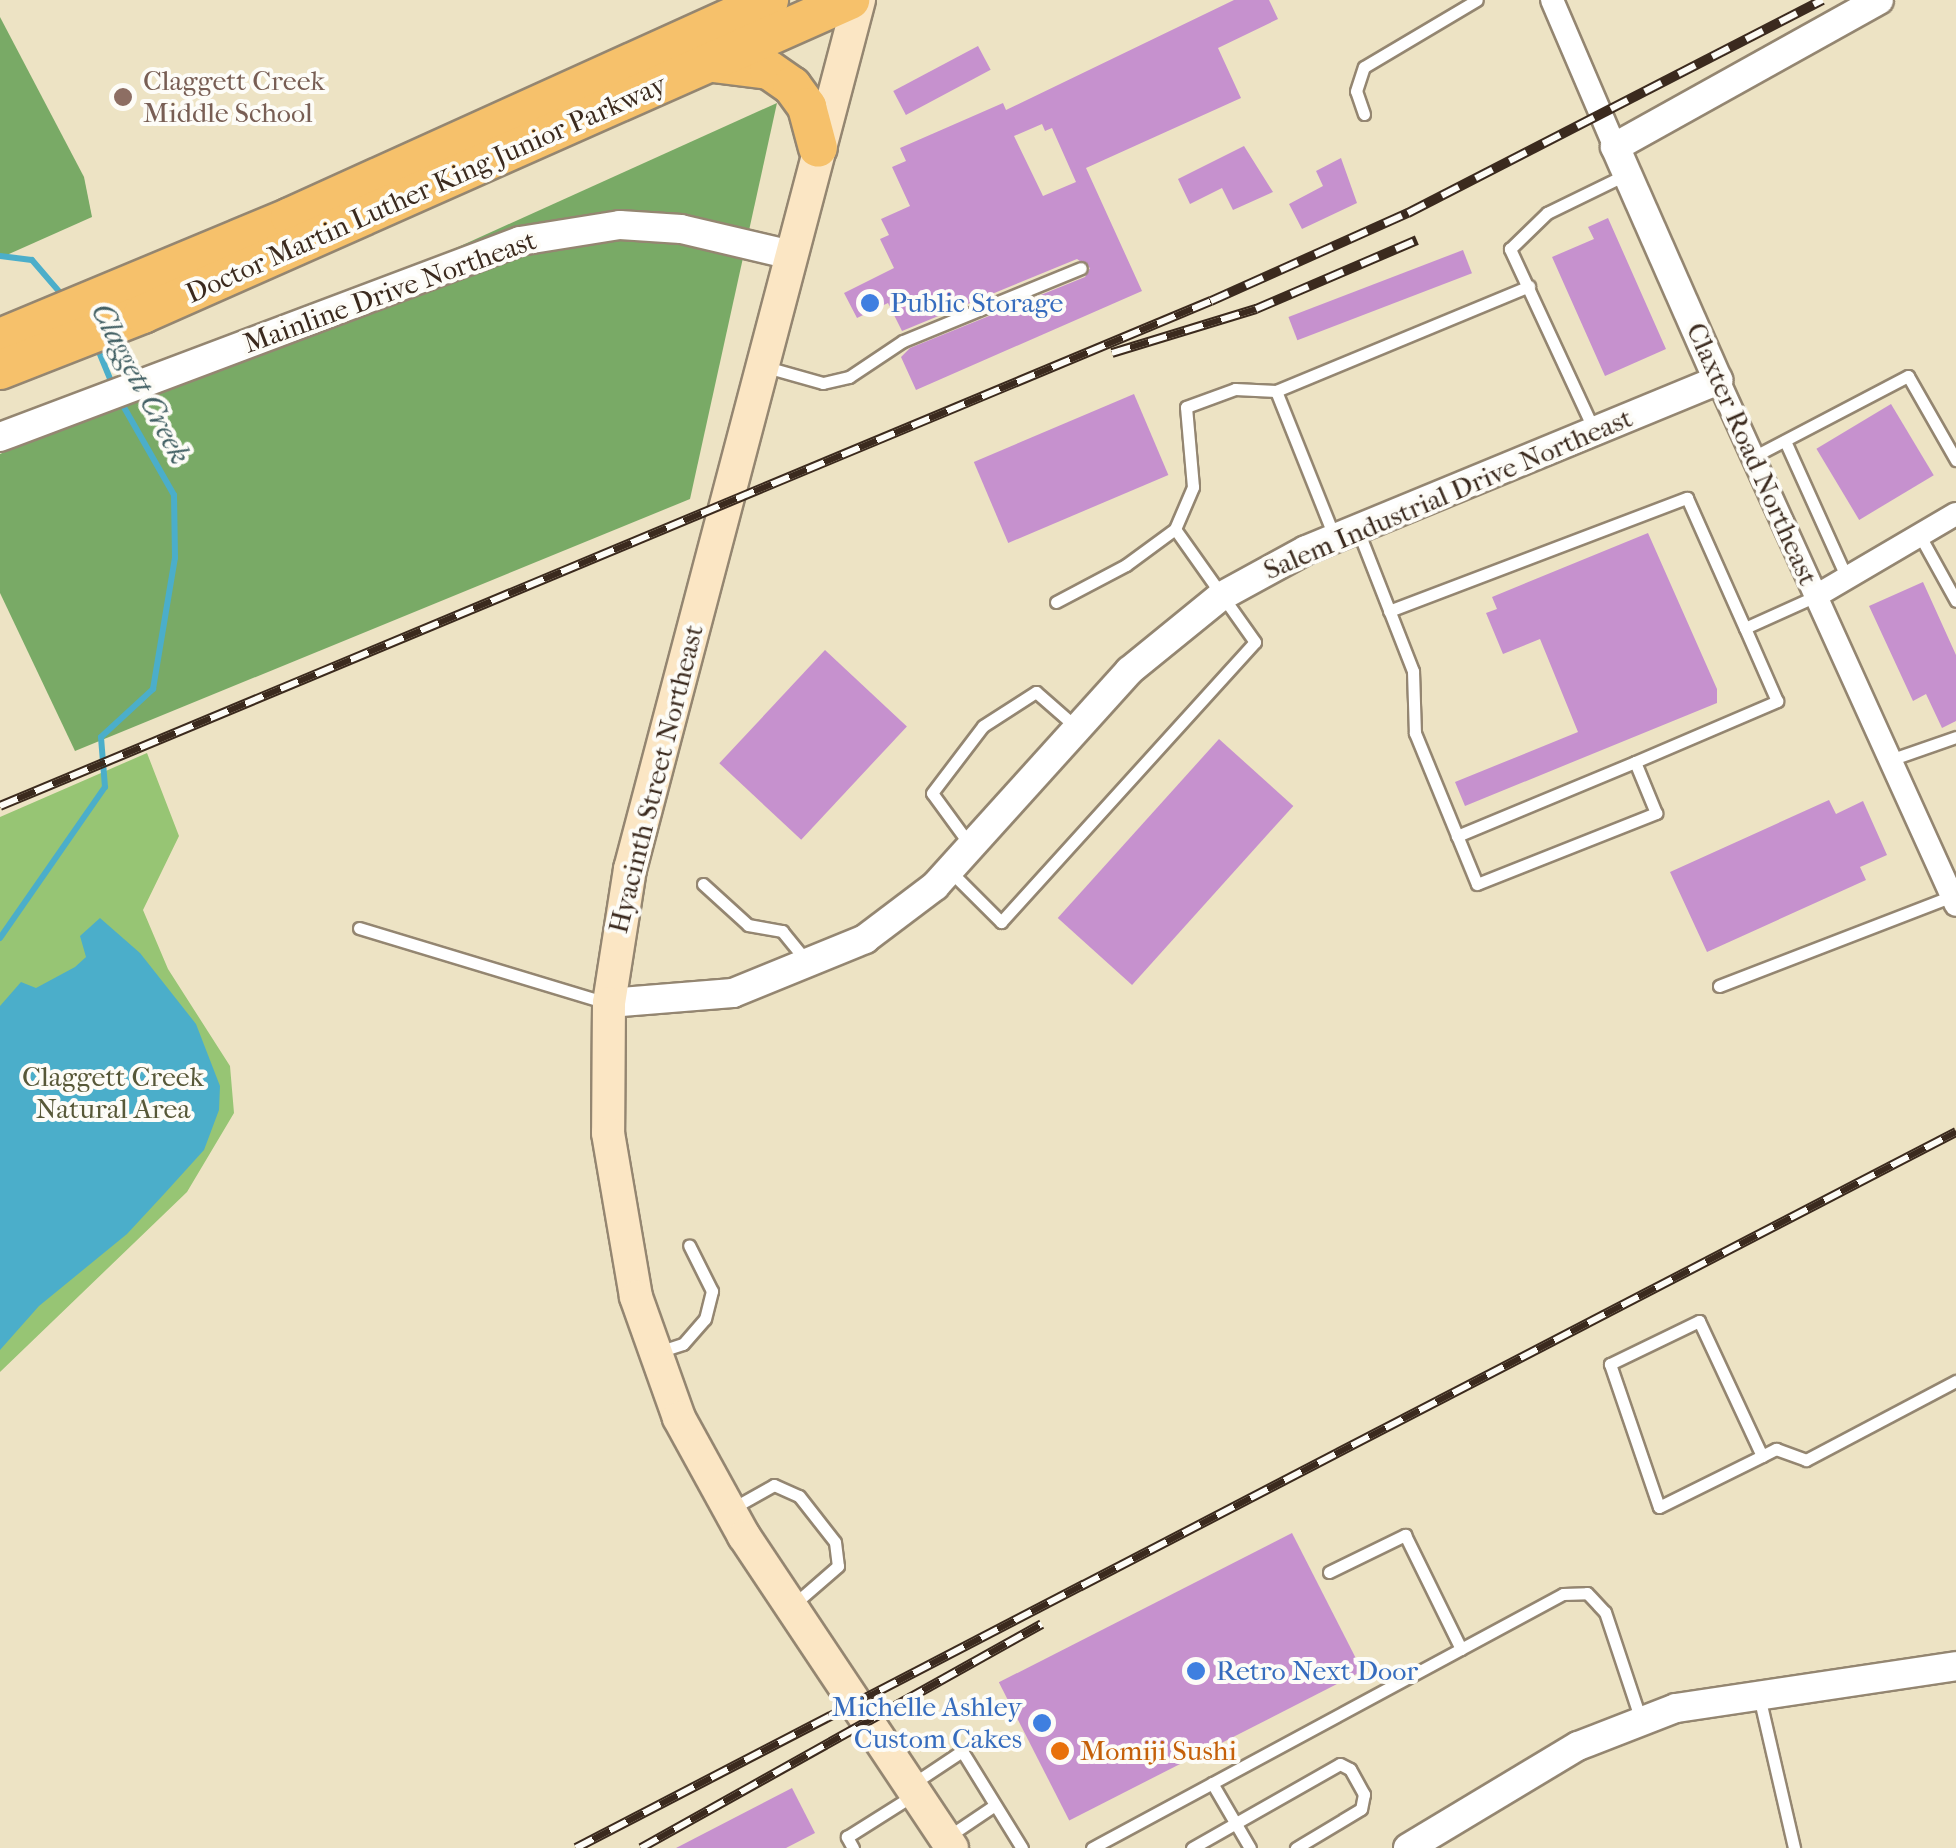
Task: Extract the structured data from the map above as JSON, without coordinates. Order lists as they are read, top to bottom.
{
  "streets": {
    "highway": ["Doctor Martin Luther King Junior Parkway"],
    "main road": ["Hyacinth Street Northeast"],
    "street": ["Mainline Drive Northeast", "Claxter Road Northeast", "Salem Industrial Drive Northeast"]
  },
  "crossings": [
    ["Mainline Drive Northeast", "Hyacinth Street Northeast"],
    ["Claxter Road Northeast", "Salem Industrial Drive Northeast"],
    ["Salem Industrial Drive Northeast", "Hyacinth Street Northeast"]
  ],
  "water": ["Claggett Creek"],
  "parks": ["Claggett Creek Natural Area"],
  "places": [
    "Claggett Creek Middle School",
    "Public Storage",
    "Retro Next Door",
    "Michelle Ashley Custom Cakes",
    "Momiji Sushi"
  ]
}
